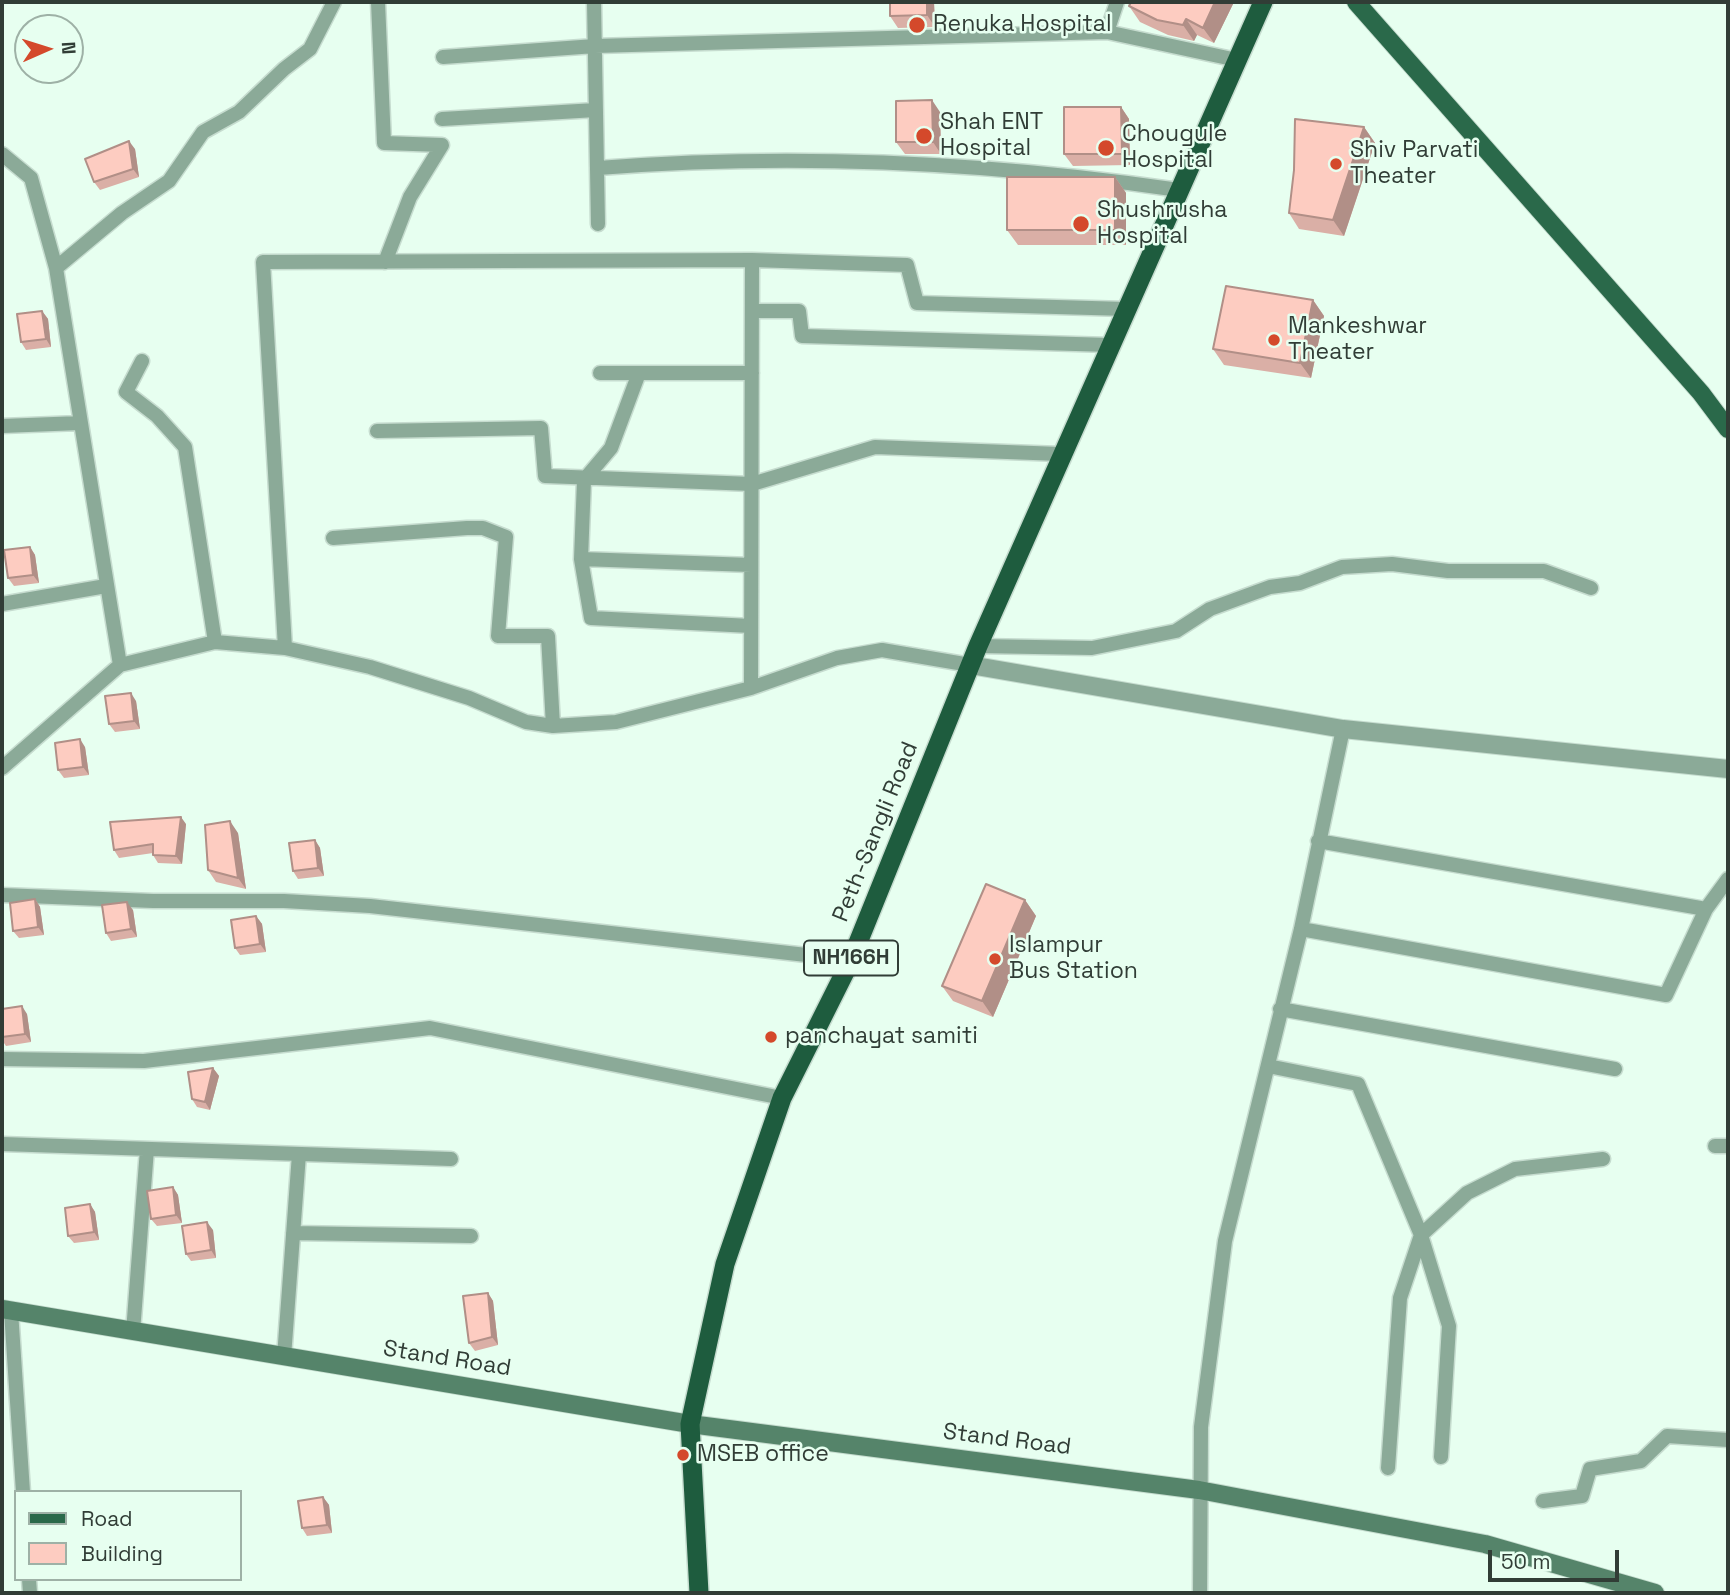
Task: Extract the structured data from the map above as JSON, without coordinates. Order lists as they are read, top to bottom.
{
  "streets": {
    "highway": ["Peth-Sangli Road", "NH166H"],
    "main road": ["Stand Road"]
  },
  "crossings": [
    ["Peth-Sangli Road", "NH166H"],
    ["Peth-Sangli Road", "Stand Road"]
  ],
  "places": [
    "Renuka Hospital",
    "Shah ENT Hospital",
    "Chougule Hospital",
    "Shiv Parvati Theater",
    "Shushrusha Hospital",
    "Mankeshwar Theater",
    "Islampur Bus Station",
    "panchayat samiti",
    "MSEB office"
  ],
  "legend": ["Road", "Building"],
  "scale_bar": "50 m",
  "north": "right"
}
